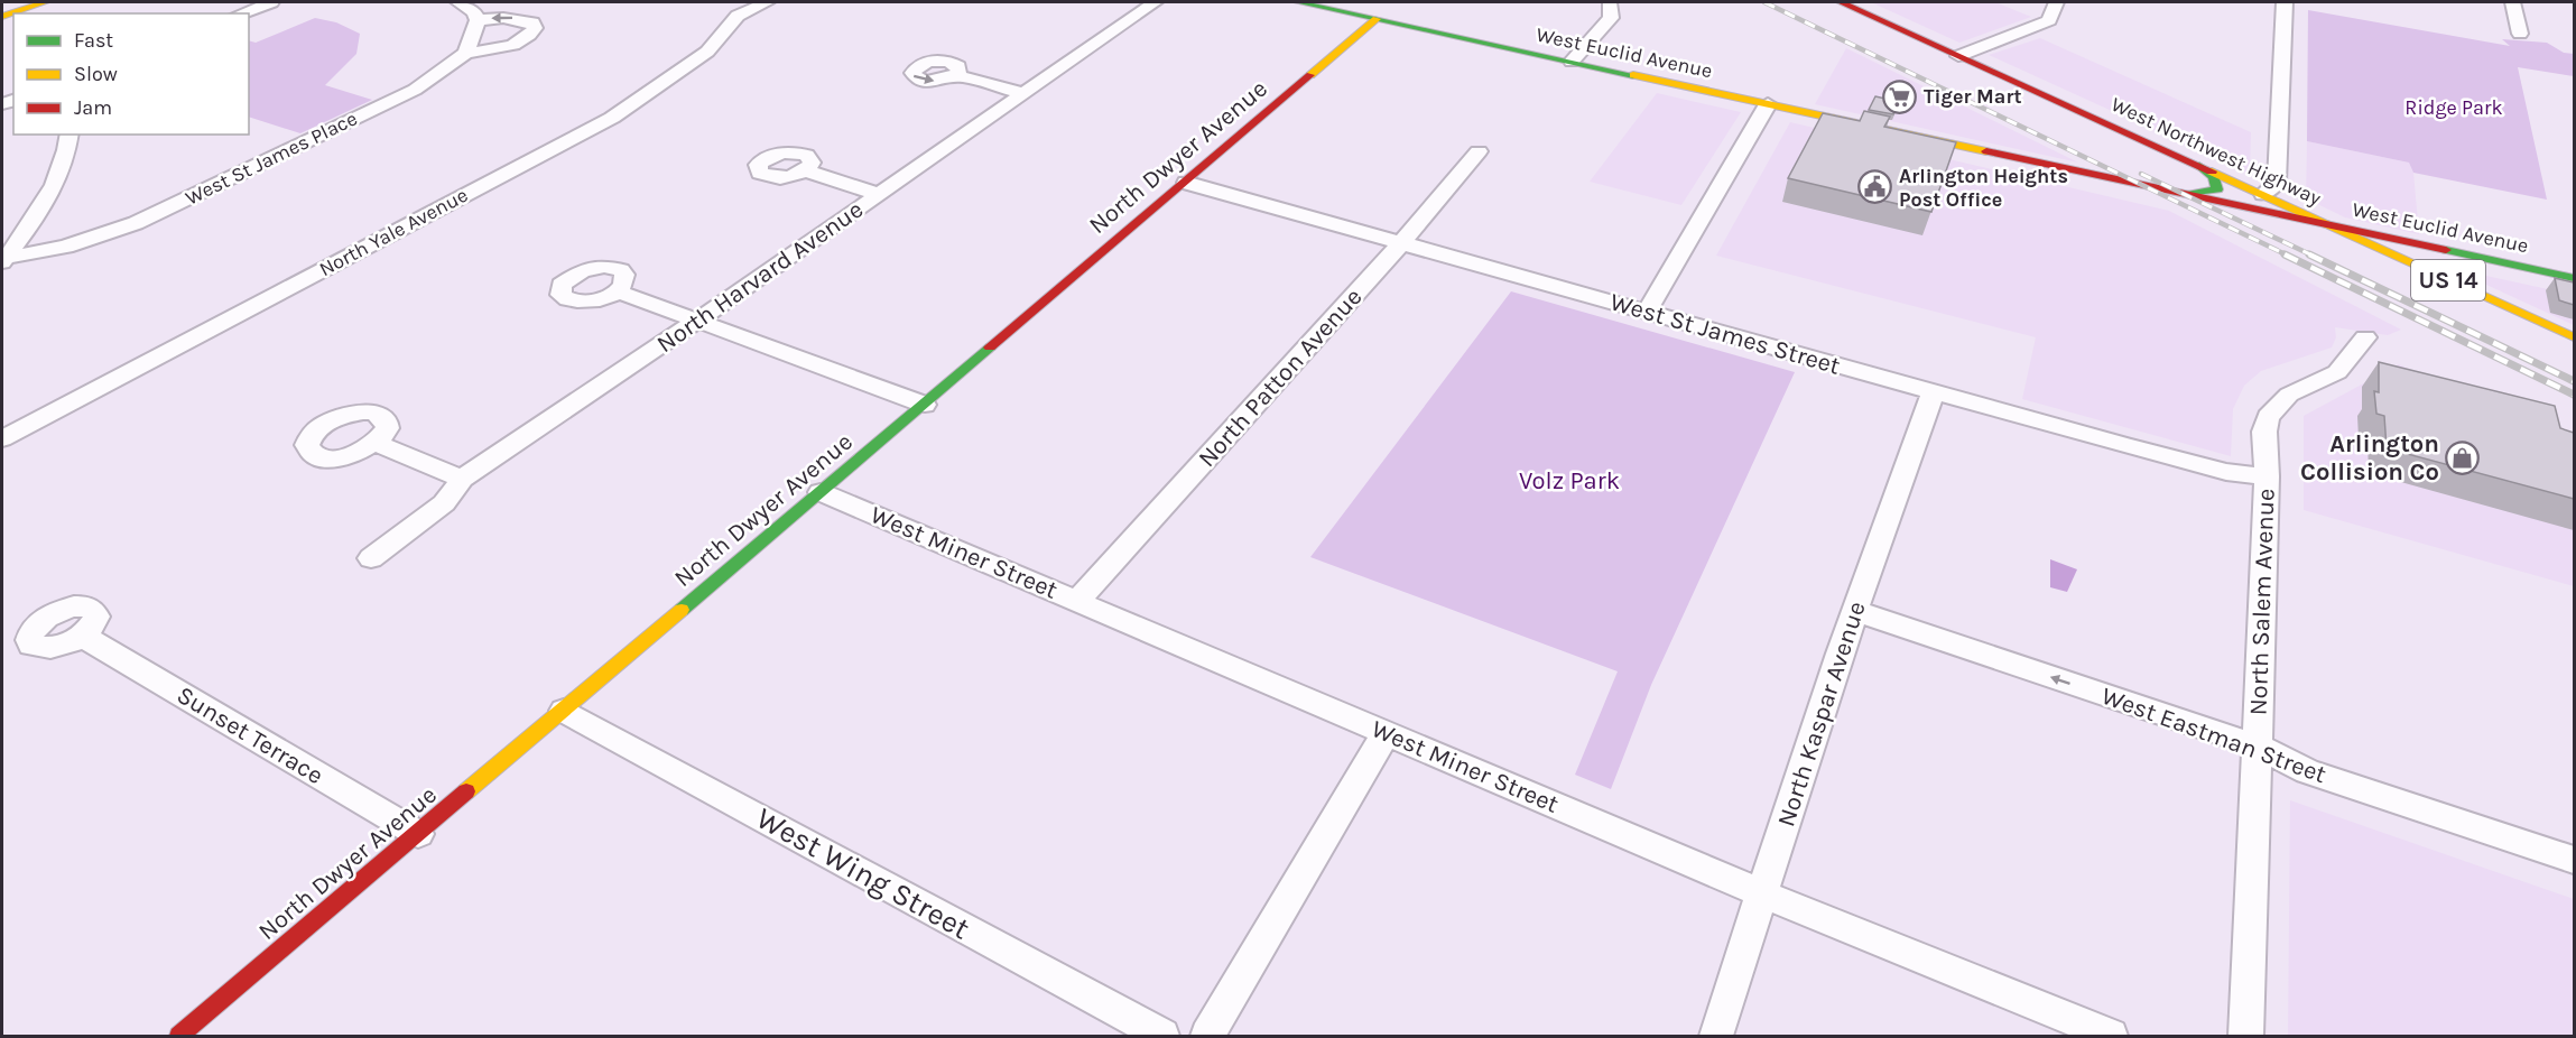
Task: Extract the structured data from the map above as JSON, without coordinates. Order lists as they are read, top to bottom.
{
  "streets": {
    "main road": [
      "West Euclid Avenue",
      "West Northwest Highway",
      "North Dwyer Avenue",
      "US 14"
    ],
    "street": [
      "West St James Place",
      "North Yale Avenue",
      "North Harvard Avenue",
      "West St James Street",
      "North Patton Avenue",
      "West Miner Street",
      "North Salem Avenue",
      "North Kaspar Avenue",
      "Sunset Terrace",
      "West Eastman Street",
      "West Wing Street"
    ]
  },
  "crossings": [
    ["West Euclid Avenue", "West Northwest Highway"],
    ["West Euclid Avenue", "North Dwyer Avenue"],
    ["North Dwyer Avenue", "West St James Street"],
    ["North Dwyer Avenue", "West Miner Street"],
    ["North Dwyer Avenue", "Sunset Terrace"],
    ["North Dwyer Avenue", "West Wing Street"],
    ["West St James Street", "North Patton Avenue"],
    ["West St James Street", "North Salem Avenue"],
    ["West St James Street", "North Kaspar Avenue"],
    ["North Patton Avenue", "West Miner Street"],
    ["West Miner Street", "North Kaspar Avenue"],
    ["North Salem Avenue", "West Eastman Street"],
    ["North Kaspar Avenue", "West Eastman Street"]
  ],
  "one_way": ["West Eastman Street"],
  "parks": ["Ridge Park", "Volz Park"],
  "places": {
    "supermarket": ["Tiger Mart"],
    "public building": ["Arlington Heights Post Office"],
    "shop": ["Arlington Collision Co"]
  },
  "legend": ["Fast", "Slow", "Jam"]
}
